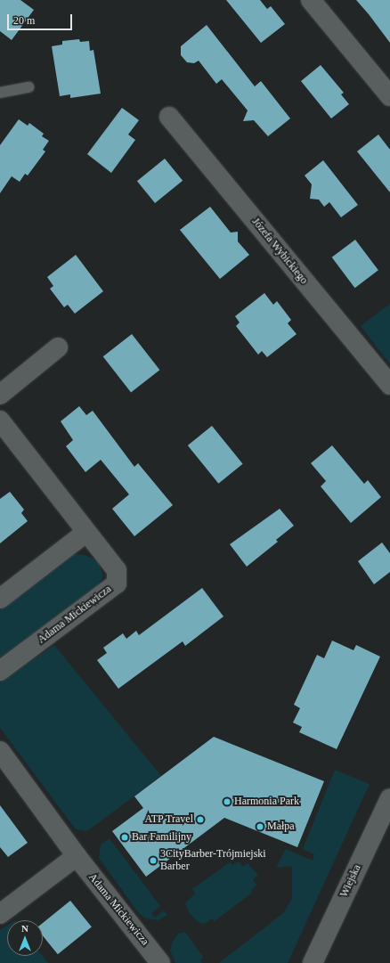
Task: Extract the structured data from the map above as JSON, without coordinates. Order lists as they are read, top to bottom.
{
  "streets": {
    "street": ["Józefa Wybickiego", "Adama Mickiewicza", "Wiejska"]
  },
  "places": [
    "Harmonia Park",
    "ATP Travel",
    "Małpa",
    "Bar Familijny",
    "3CityBarber-Trójmiejski Barber"
  ],
  "scale_bar": "20 m",
  "north": "top"
}
